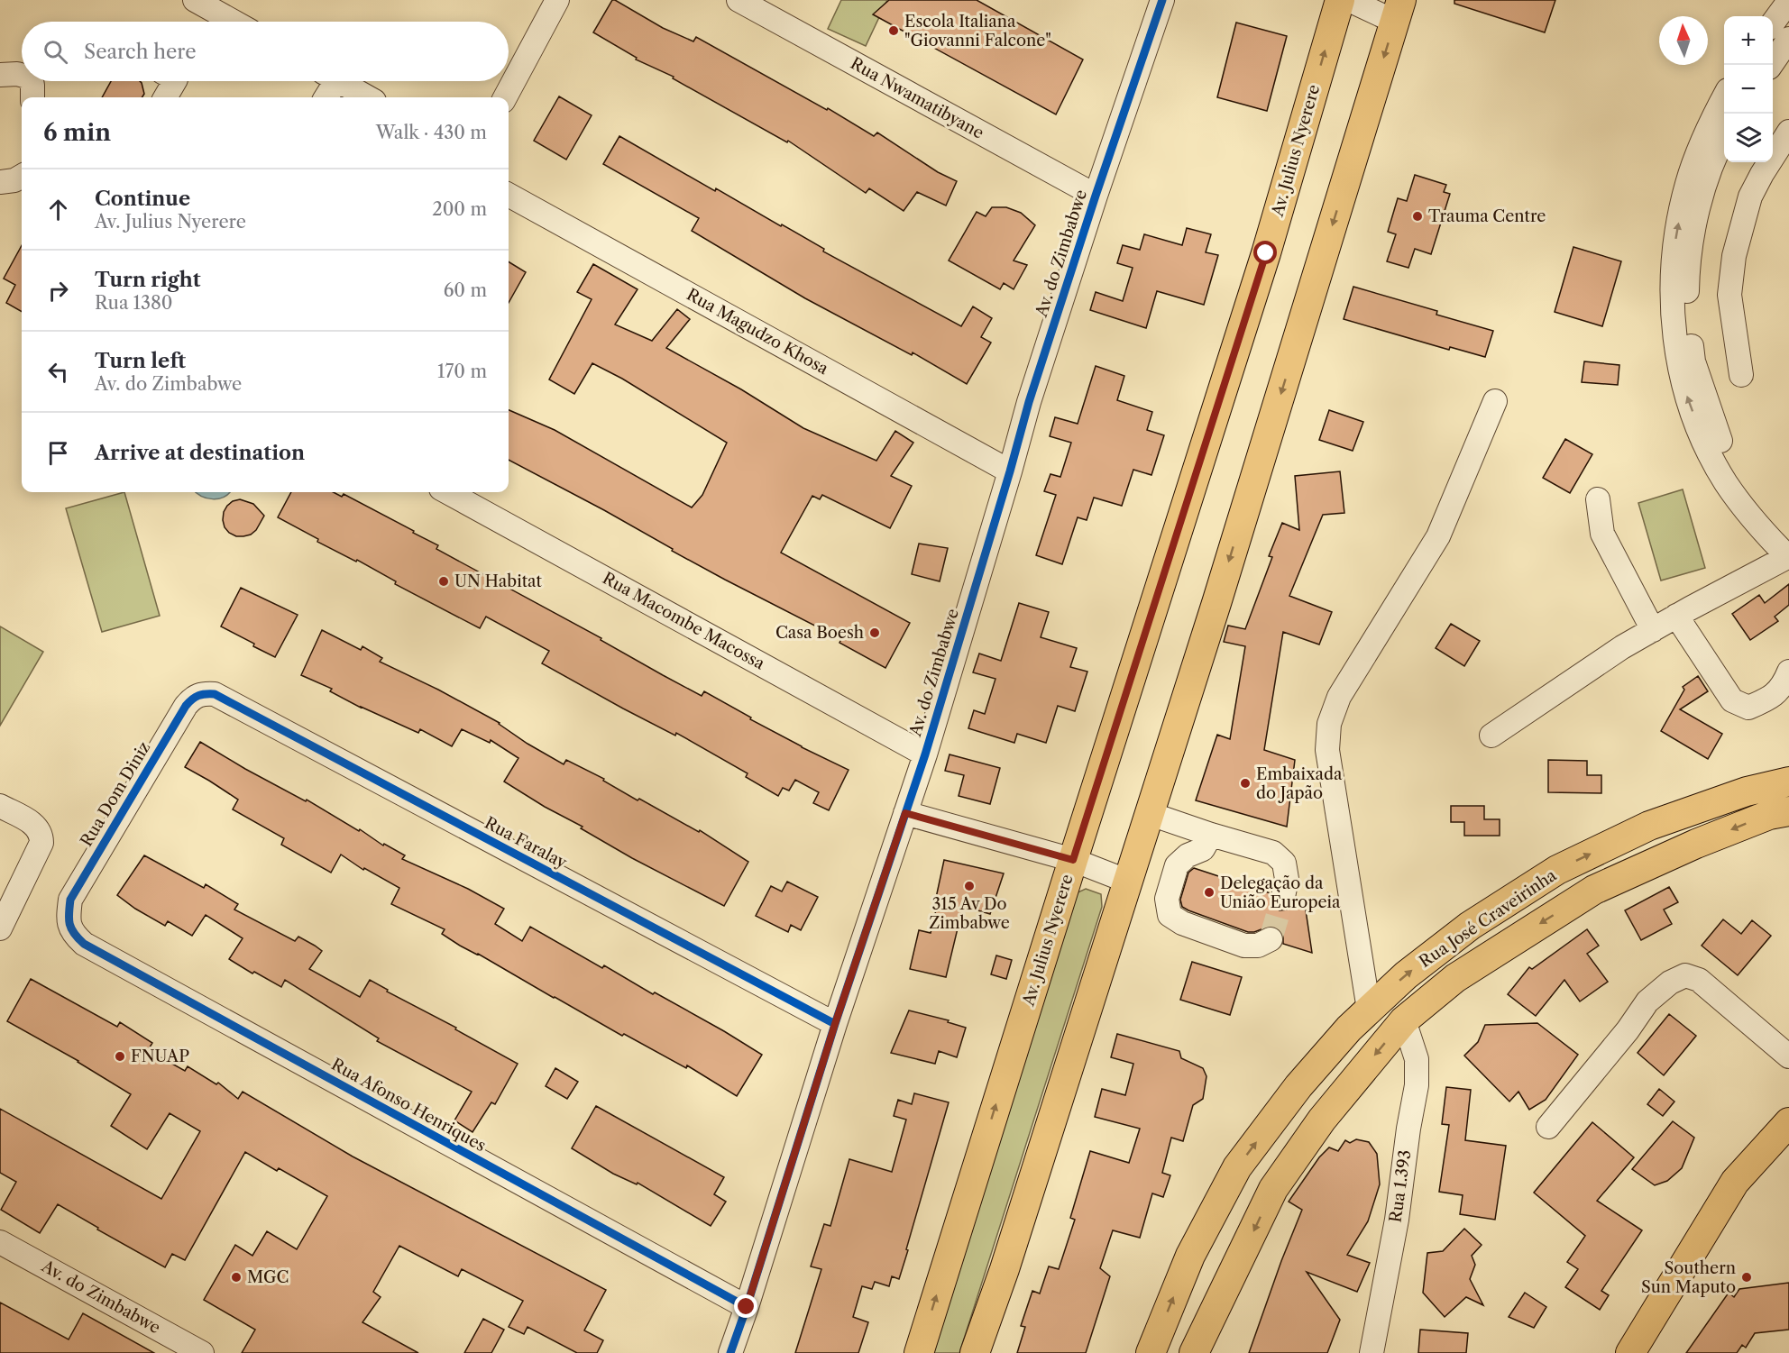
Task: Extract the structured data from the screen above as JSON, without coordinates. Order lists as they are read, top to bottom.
{
  "streets": {
    "main road": ["Av. Julius Nyerere", "Rua José Craveirinha"],
    "street": [
      "Rua Nwamatibyane",
      "Av. do Zimbabwe",
      "Rua Magudzo Khosa",
      "Rua Macombe Macossa",
      "Rua Dom Diniz",
      "Rua Faralay",
      "Rua Afonso Henriques",
      "Rua 1.393"
    ]
  },
  "crossings": [
    ["Rua Nwamatibyane", "Av. do Zimbabwe"],
    ["Av. do Zimbabwe", "Rua Magudzo Khosa"],
    ["Av. do Zimbabwe", "Rua Macombe Macossa"],
    ["Av. do Zimbabwe", "Rua Faralay"],
    ["Av. do Zimbabwe", "Rua Afonso Henriques"],
    ["Rua Dom Diniz", "Rua Faralay"],
    ["Rua Dom Diniz", "Rua Afonso Henriques"],
    ["Rua José Craveirinha", "Rua 1.393"]
  ],
  "places": [
    "Escola Italiana \"Giovanni Falcone\"",
    "Trauma Centre",
    "UN Habitat",
    "Casa Boesh",
    "Embaixada do Japão",
    "315 Av Do Zimbabwe",
    "Delegação da União Europeia",
    "FNUAP",
    "MGC",
    "Southern Sun Maputo"
  ],
  "north": "top",
  "page": {
    "map_buttons": ["+", "−"],
    "search": "Search here",
    "heading": ["6 min", "Walk · 430 m"],
    "list": [
      ["Continue", "Av. Julius Nyerere", "200 m"],
      ["Turn right", "Rua 1380", "60 m"],
      ["Turn left", "Av. do Zimbabwe", "170 m"],
      "Arrive at destination"
    ]
  }
}
